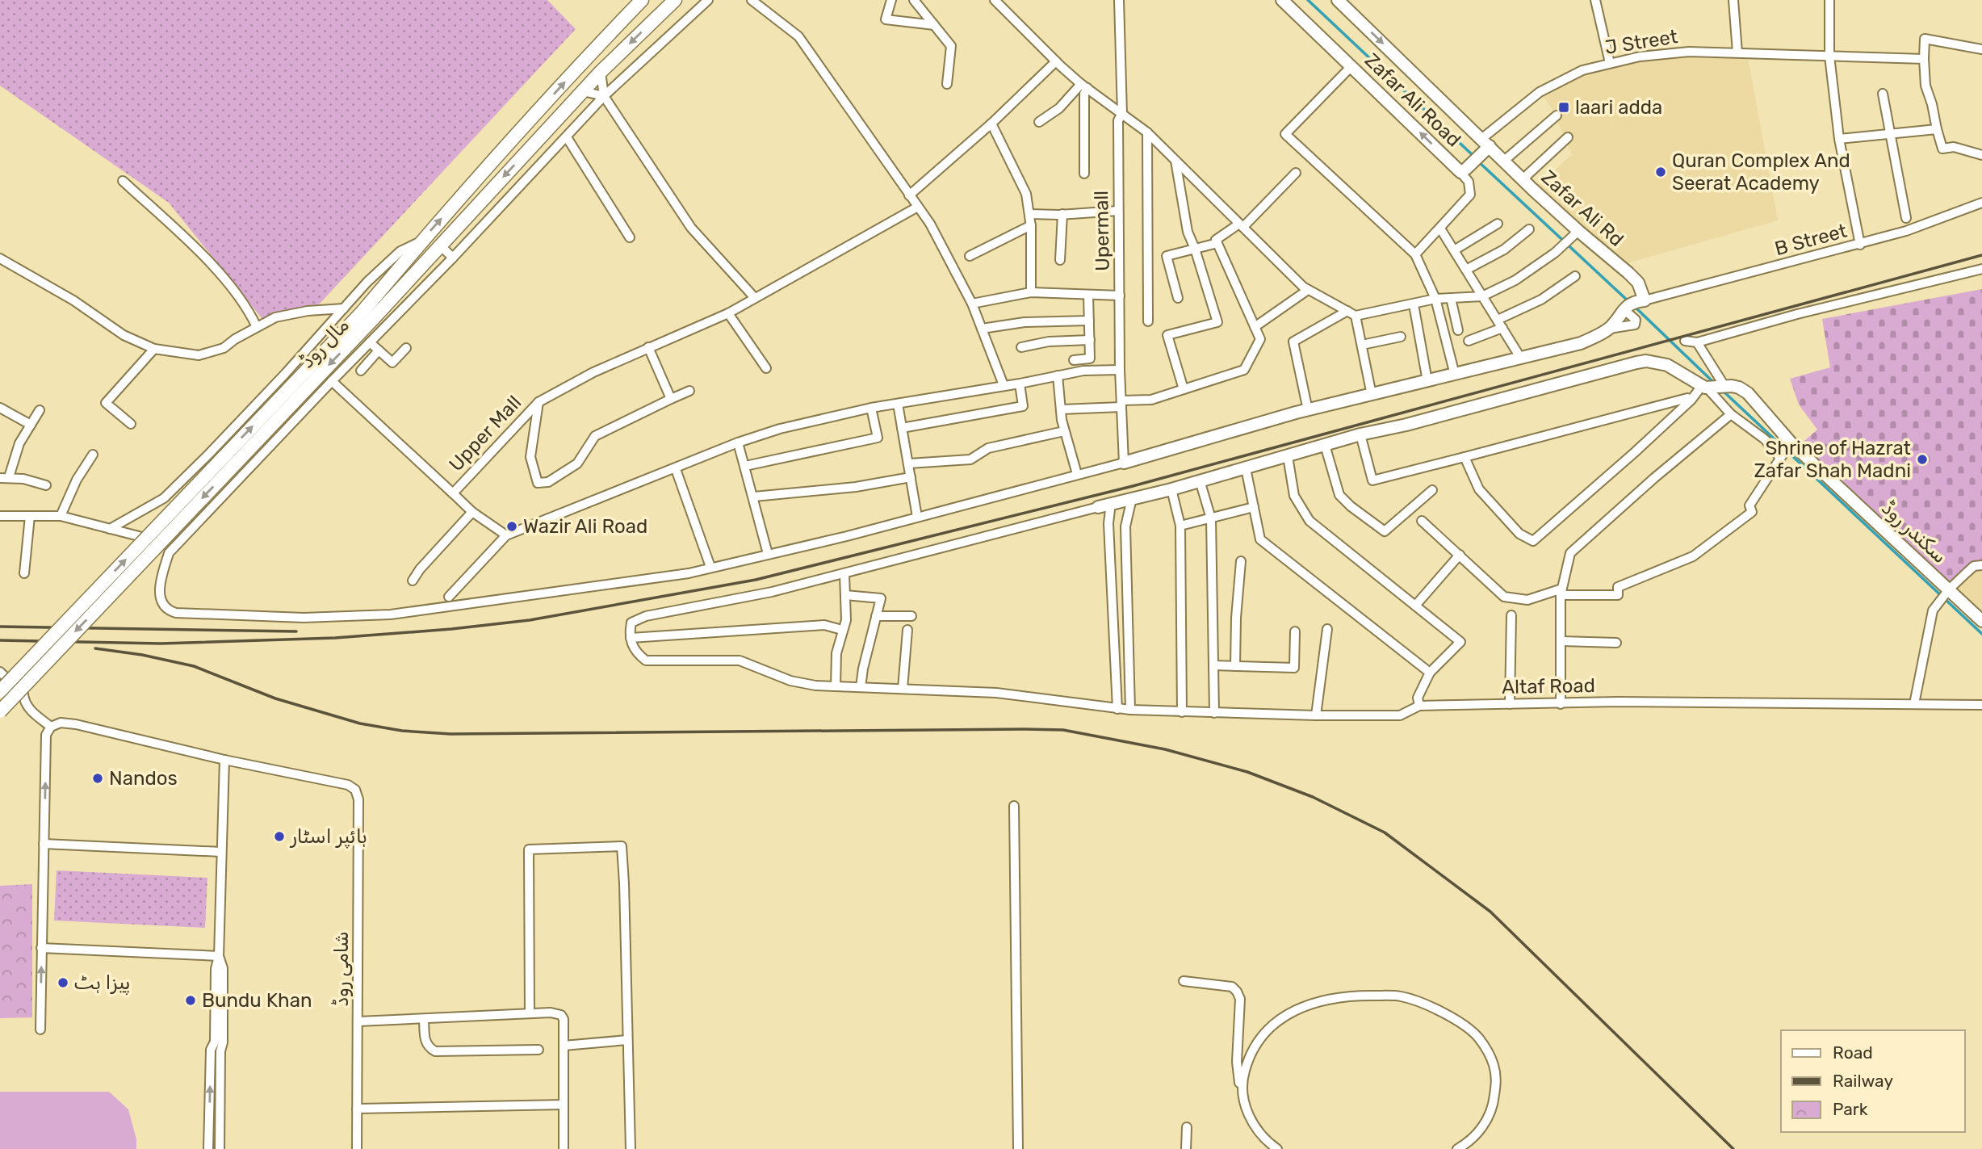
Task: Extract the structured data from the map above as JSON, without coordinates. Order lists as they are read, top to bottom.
{
  "streets": {
    "main road": ["مال روڈ"],
    "street": [
      "J Street",
      "Zafar Ali Road",
      "Zafar Ali Rd",
      "Upermall",
      "B Street",
      "Upper Mall",
      "سکندر روڈ",
      "Altaf Road",
      "شامی روڈ"
    ]
  },
  "crossings": [
    ["J Street", "Zafar Ali Road"],
    ["J Street", "Zafar Ali Rd"],
    ["Zafar Ali Road", "Zafar Ali Rd"],
    ["Zafar Ali Rd", "B Street"]
  ],
  "places": {
    "transit": ["laari adda"],
    "other": [
      "Quran Complex And Seerat Academy",
      "Shrine of Hazrat Zafar Shah Madni",
      "Wazir Ali Road",
      "Nandos",
      "ہائپر اسٹار",
      "پیزا ہٹ",
      "Bundu Khan"
    ]
  },
  "legend": ["Road", "Railway", "Park"]
}
